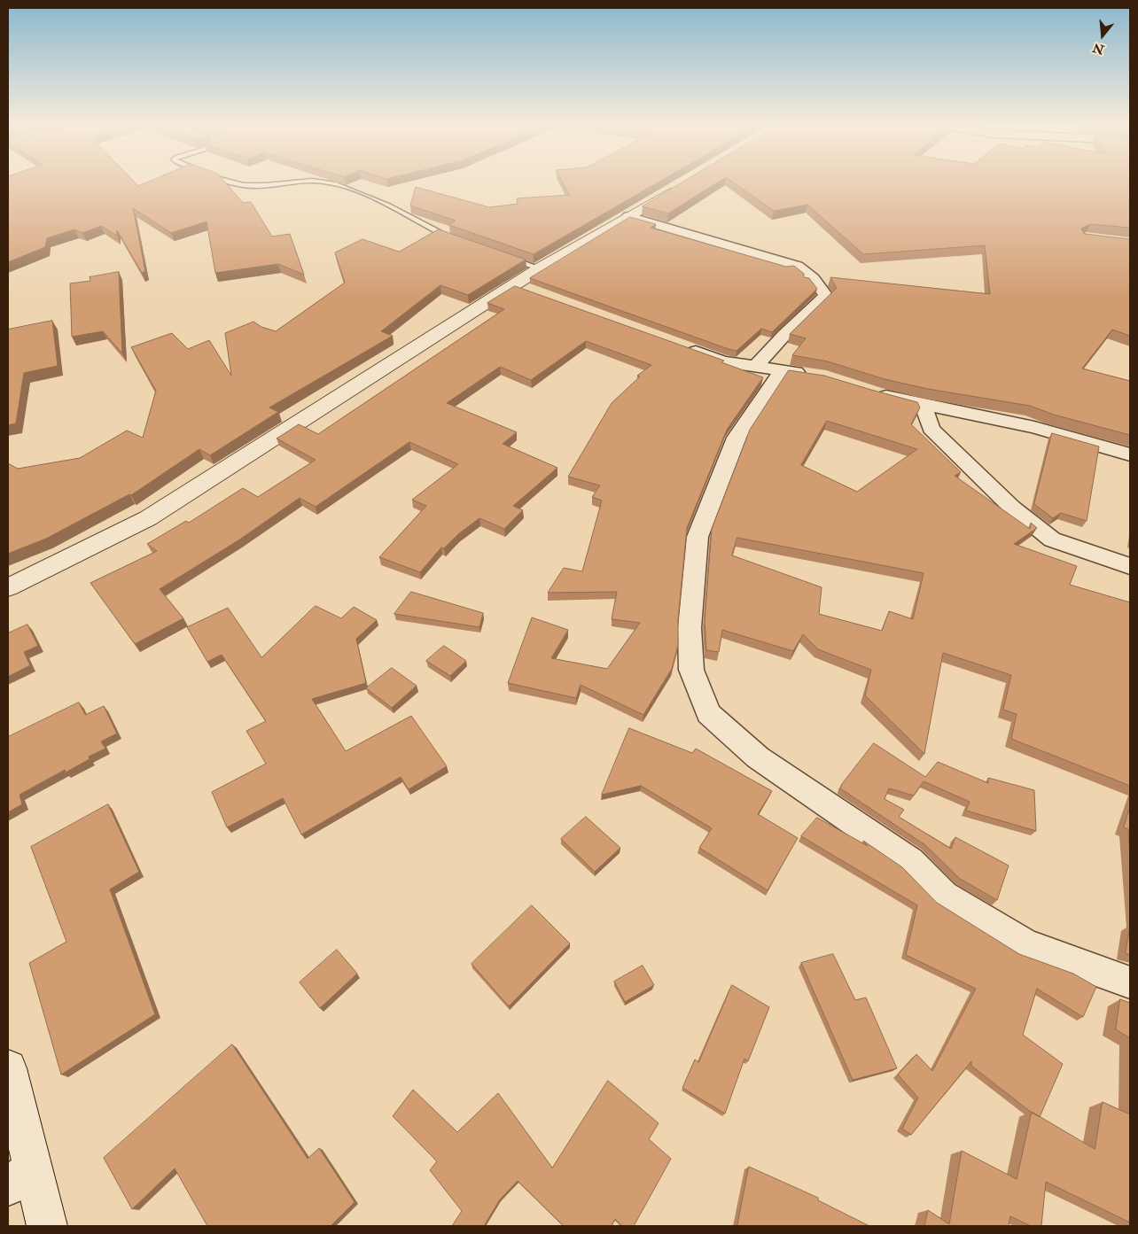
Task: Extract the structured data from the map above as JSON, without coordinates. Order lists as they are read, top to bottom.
{
  "north": "bottom"
}
